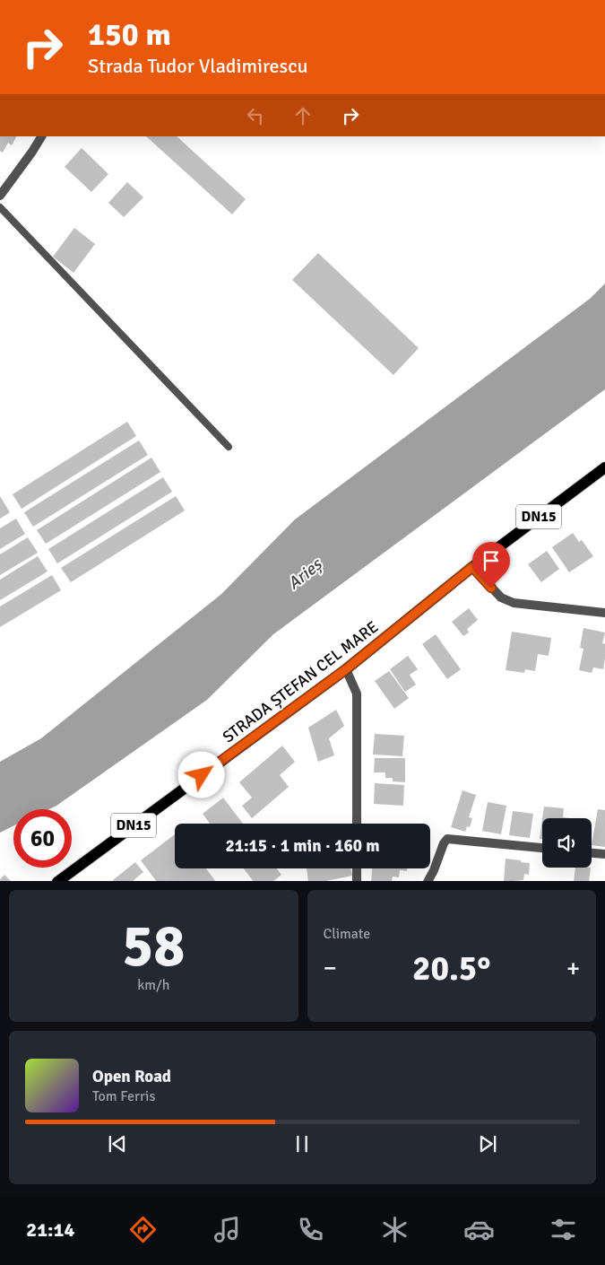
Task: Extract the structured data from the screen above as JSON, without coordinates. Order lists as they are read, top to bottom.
{
  "streets": {
    "main road": ["DN15", "STRADA ȘTEFAN CEL MARE"]
  },
  "crossings": [
    ["DN15", "STRADA ȘTEFAN CEL MARE"]
  ],
  "water": ["Arieș"],
  "page": {
    "turn": ["150 m", "Strada Tudor Vladimirescu"],
    "limit": "60",
    "trip": "21:15 · 1 min · 160 m",
    "tile": [
      ["58", "km/h"],
      "Climate"
    ],
    "heat": ["−", "20.5°", "+"],
    "song": ["Open Road", "Tom Ferris"],
    "tabs": "21:14"
  }
}
